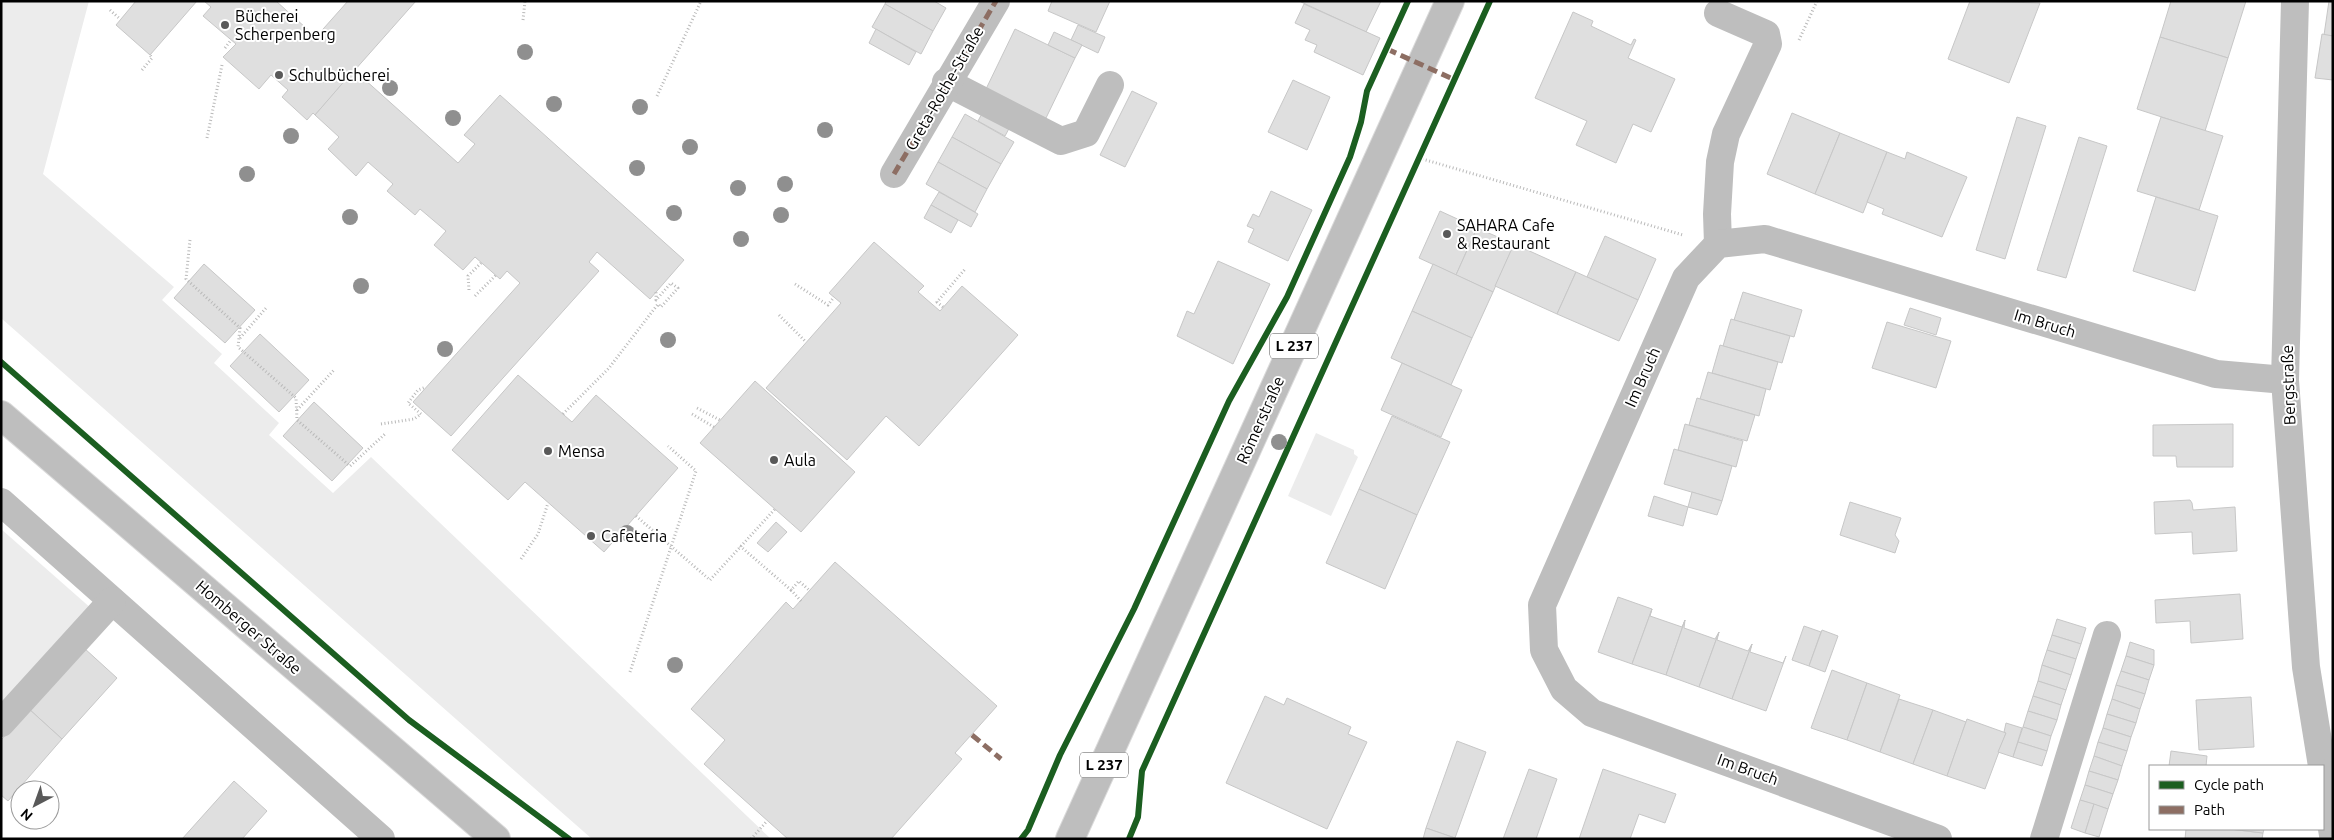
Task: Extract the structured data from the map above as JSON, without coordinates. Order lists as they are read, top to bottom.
{
  "streets": {
    "street": [
      "Greta-Rothe-Straße",
      "Im Bruch",
      "L 237",
      "Bergstraße",
      "Römerstraße",
      "Homberger Straße"
    ]
  },
  "crossings": [
    ["Im Bruch", "Bergstraße"]
  ],
  "places": [
    "Bücherei Scherpenberg",
    "Schulbücherei",
    "SAHARA Cafe & Restaurant",
    "Mensa",
    "Aula",
    "Cafeteria"
  ],
  "legend": ["Cycle path", "Path"],
  "north": "bottom left"
}
